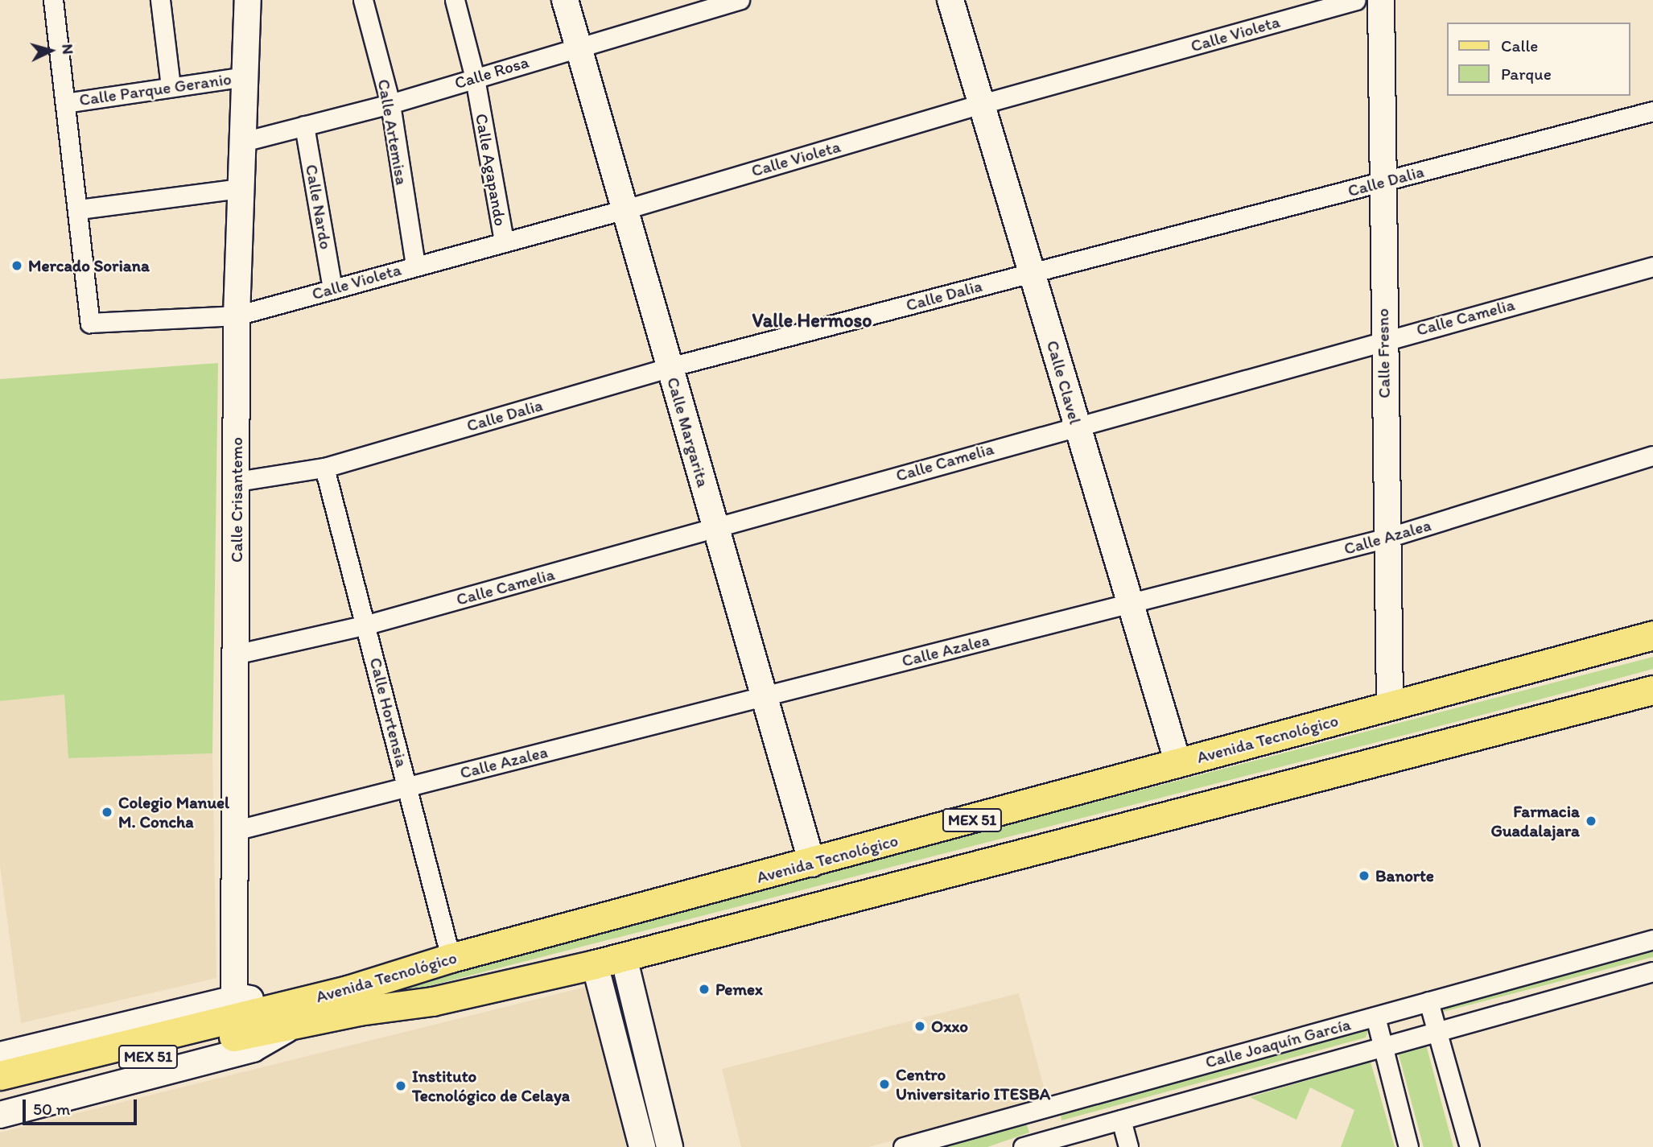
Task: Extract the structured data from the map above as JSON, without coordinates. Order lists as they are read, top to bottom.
{
  "streets": {
    "main road": [
      "Calle Fresno",
      "Calle Clavel",
      "Calle Margarita",
      "Calle Crisantemo",
      "Avenida Tecnológico",
      "MEX 51"
    ],
    "street": [
      "Calle Violeta",
      "Calle Rosa",
      "Calle Parque Geranio",
      "Calle Artemisa",
      "Calle Agapando",
      "Calle Dalia",
      "Calle Nardo",
      "Calle Camelia",
      "Calle Azalea",
      "Calle Hortensia",
      "Calle Joaquín García"
    ]
  },
  "crossings": [
    ["Calle Violeta", "Calle Artemisa"],
    ["Calle Violeta", "Calle Agapando"],
    ["Calle Violeta", "Calle Nardo"],
    ["Calle Violeta", "Calle Clavel"],
    ["Calle Violeta", "Calle Margarita"],
    ["Calle Violeta", "Calle Crisantemo"],
    ["Calle Rosa", "Calle Artemisa"],
    ["Calle Rosa", "Calle Agapando"],
    ["Calle Rosa", "Calle Nardo"],
    ["Calle Rosa", "Calle Margarita"],
    ["Calle Rosa", "Calle Crisantemo"],
    ["Calle Parque Geranio", "Calle Crisantemo"],
    ["Calle Dalia", "Calle Fresno"],
    ["Calle Dalia", "Calle Clavel"],
    ["Calle Dalia", "Calle Margarita"],
    ["Calle Dalia", "Calle Crisantemo"],
    ["Calle Dalia", "Calle Hortensia"],
    ["Calle Camelia", "Calle Fresno"],
    ["Calle Camelia", "Calle Clavel"],
    ["Calle Camelia", "Calle Margarita"],
    ["Calle Camelia", "Calle Crisantemo"],
    ["Calle Camelia", "Calle Hortensia"],
    ["Calle Fresno", "Calle Azalea"],
    ["Calle Fresno", "Avenida Tecnológico"],
    ["Calle Clavel", "Calle Azalea"],
    ["Calle Clavel", "Avenida Tecnológico"],
    ["Calle Margarita", "Calle Azalea"],
    ["Calle Margarita", "Avenida Tecnológico"],
    ["Calle Crisantemo", "Calle Azalea"],
    ["Calle Azalea", "Calle Hortensia"],
    ["Calle Hortensia", "Avenida Tecnológico"]
  ],
  "districts": ["Valle Hermoso"],
  "places": [
    "Mercado Soriana",
    "Colegio Manuel M. Concha",
    "Farmacia Guadalajara",
    "Banorte",
    "Pemex",
    "Oxxo",
    "Centro Universitario ITESBA",
    "Instituto Tecnológico de Celaya"
  ],
  "legend": ["Calle", "Parque"],
  "scale_bar": "50 m",
  "north": "right"
}
